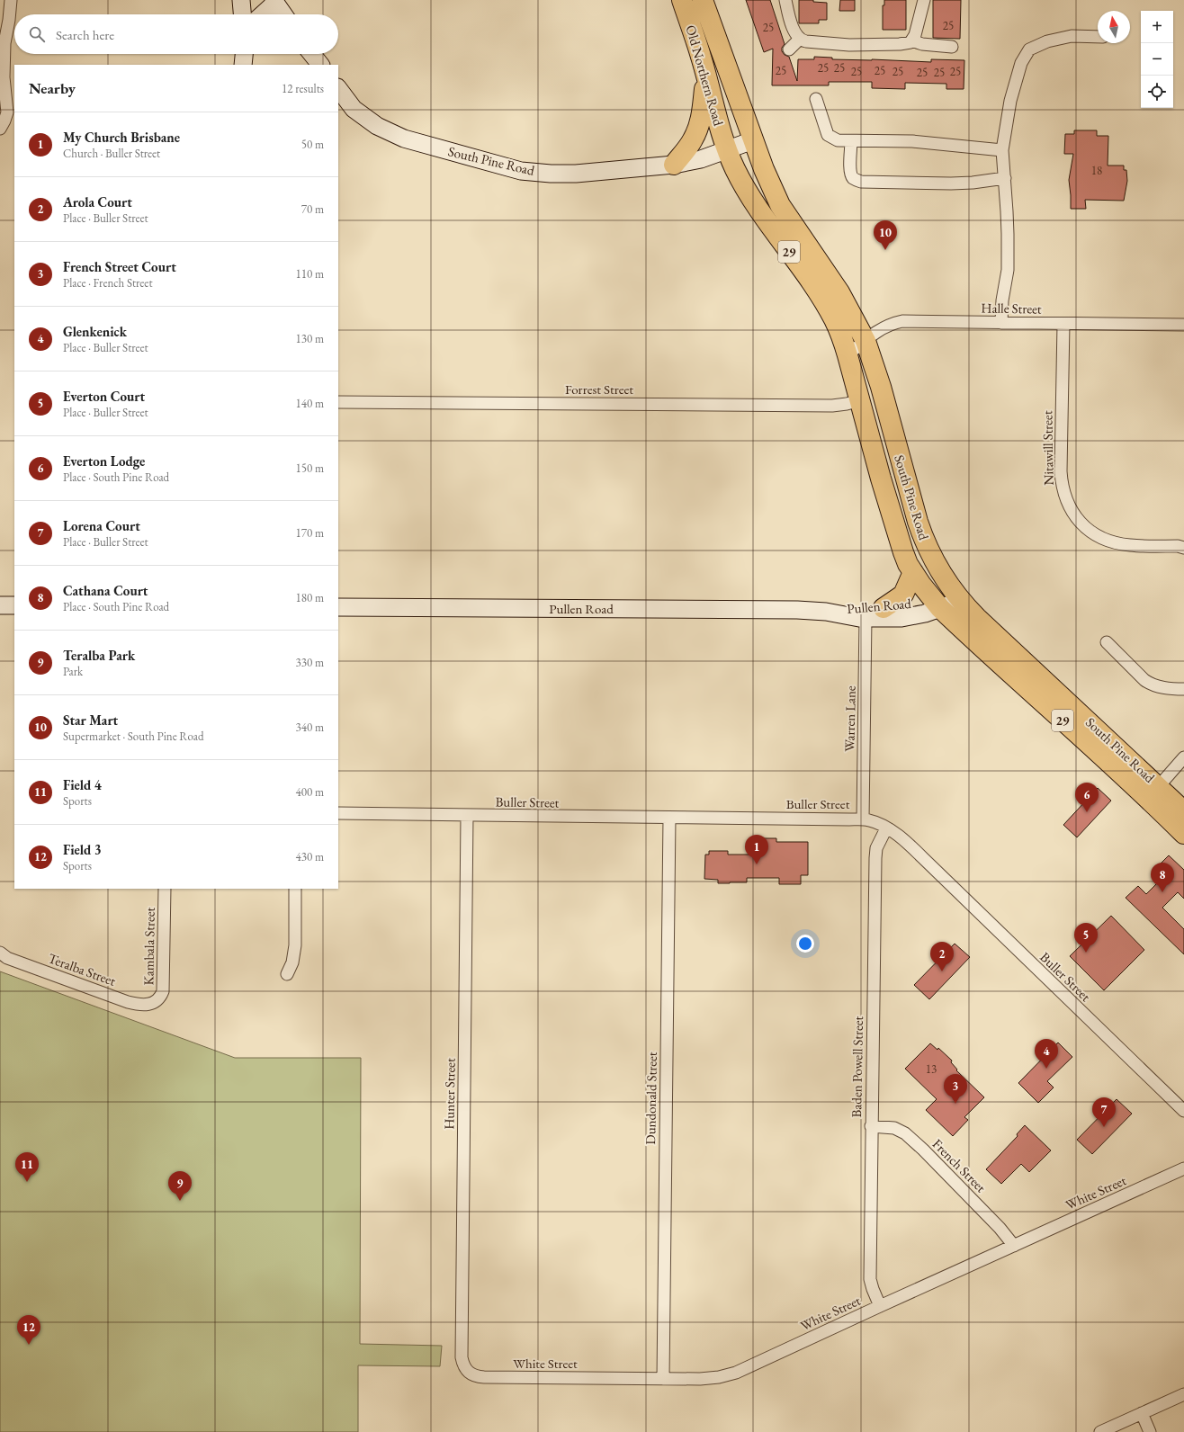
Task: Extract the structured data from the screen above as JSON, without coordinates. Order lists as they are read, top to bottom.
{
  "streets": {
    "highway": ["Old Northern Road", "South Pine Road", "29"],
    "street": [
      "Halle Street",
      "Forrest Street",
      "Nitawill Street",
      "Pullen Road",
      "Warren Lane",
      "Buller Street",
      "Kambala Street",
      "Teralba Street",
      "Baden Powell Street",
      "Hunter Street",
      "Dundonald Street",
      "French Street",
      "White Street"
    ]
  },
  "crossings": [
    ["Old Northern Road", "South Pine Road"],
    ["South Pine Road", "Halle Street"],
    ["South Pine Road", "Forrest Street"],
    ["South Pine Road", "Pullen Road"],
    ["Halle Street", "Nitawill Street"],
    ["Pullen Road", "Warren Lane"],
    ["Warren Lane", "Buller Street"],
    ["Buller Street", "Baden Powell Street"],
    ["Buller Street", "Hunter Street"],
    ["Buller Street", "Dundonald Street"],
    ["Kambala Street", "Teralba Street"],
    ["Baden Powell Street", "French Street"],
    ["Baden Powell Street", "White Street"],
    ["Hunter Street", "White Street"],
    ["Dundonald Street", "White Street"],
    ["French Street", "White Street"]
  ],
  "house_numbers": [
    "25",
    "25",
    "25",
    "25",
    "25",
    "25",
    "25",
    "25",
    "25",
    "25",
    "25",
    "18",
    "13"
  ],
  "north": "top",
  "page": {
    "map_buttons": ["+", "−"],
    "search": "Search here",
    "heading": ["Nearby", "12 results"],
    "list": [
      {
        "mark": "1",
        "name": "My Church Brisbane",
        "note": "Church · Buller Street",
        "value": "50 m"
      },
      {
        "mark": "2",
        "name": "Arola Court",
        "note": "Place · Buller Street",
        "value": "70 m"
      },
      {
        "mark": "3",
        "name": "French Street Court",
        "note": "Place · French Street",
        "value": "110 m"
      },
      {
        "mark": "4",
        "name": "Glenkenick",
        "note": "Place · Buller Street",
        "value": "130 m"
      },
      {
        "mark": "5",
        "name": "Everton Court",
        "note": "Place · Buller Street",
        "value": "140 m"
      },
      {
        "mark": "6",
        "name": "Everton Lodge",
        "note": "Place · South Pine Road",
        "value": "150 m"
      },
      {
        "mark": "7",
        "name": "Lorena Court",
        "note": "Place · Buller Street",
        "value": "170 m"
      },
      {
        "mark": "8",
        "name": "Cathana Court",
        "note": "Place · South Pine Road",
        "value": "180 m"
      },
      {
        "mark": "9",
        "name": "Teralba Park",
        "note": "Park",
        "value": "330 m"
      },
      {
        "mark": "10",
        "name": "Star Mart",
        "note": "Supermarket · South Pine Road",
        "value": "340 m"
      },
      {
        "mark": "11",
        "name": "Field 4",
        "note": "Sports",
        "value": "400 m"
      },
      {
        "mark": "12",
        "name": "Field 3",
        "note": "Sports",
        "value": "430 m"
      }
    ],
    "pins": [
      "10",
      "6",
      "1",
      "8",
      "5",
      "2",
      "4",
      "3",
      "7",
      "11",
      "9",
      "12"
    ]
  }
}
